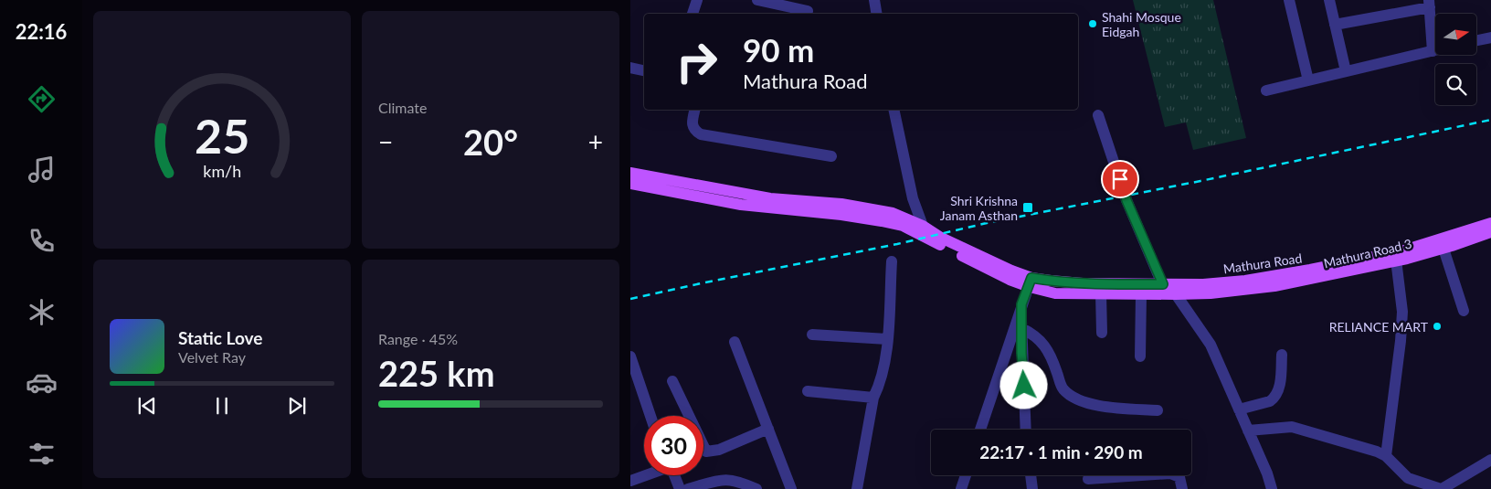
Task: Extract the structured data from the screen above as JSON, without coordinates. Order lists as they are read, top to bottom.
{
  "streets": {
    "main road": ["Mathura Road 3", "Mathura Road"]
  },
  "crossings": [
    ["Mathura Road 3", "Mathura Road"]
  ],
  "places": {
    "other": ["Shahi Mosque Eidgah", "RELIANCE MART"],
    "transit": ["Shri Krishna Janam Asthan"]
  },
  "north": "right",
  "page": {
    "tabs": "22:16",
    "tile": [
      "Climate",
      ["Range · 45%", "225 km"]
    ],
    "turn": ["90 m", "Mathura Road"],
    "heat": ["−", "20°", "+"],
    "song": ["Static Love", "Velvet Ray"],
    "limit": "30",
    "trip": "22:17 · 1 min · 290 m",
    "gauge": ["25", "km/h"]
  }
}
